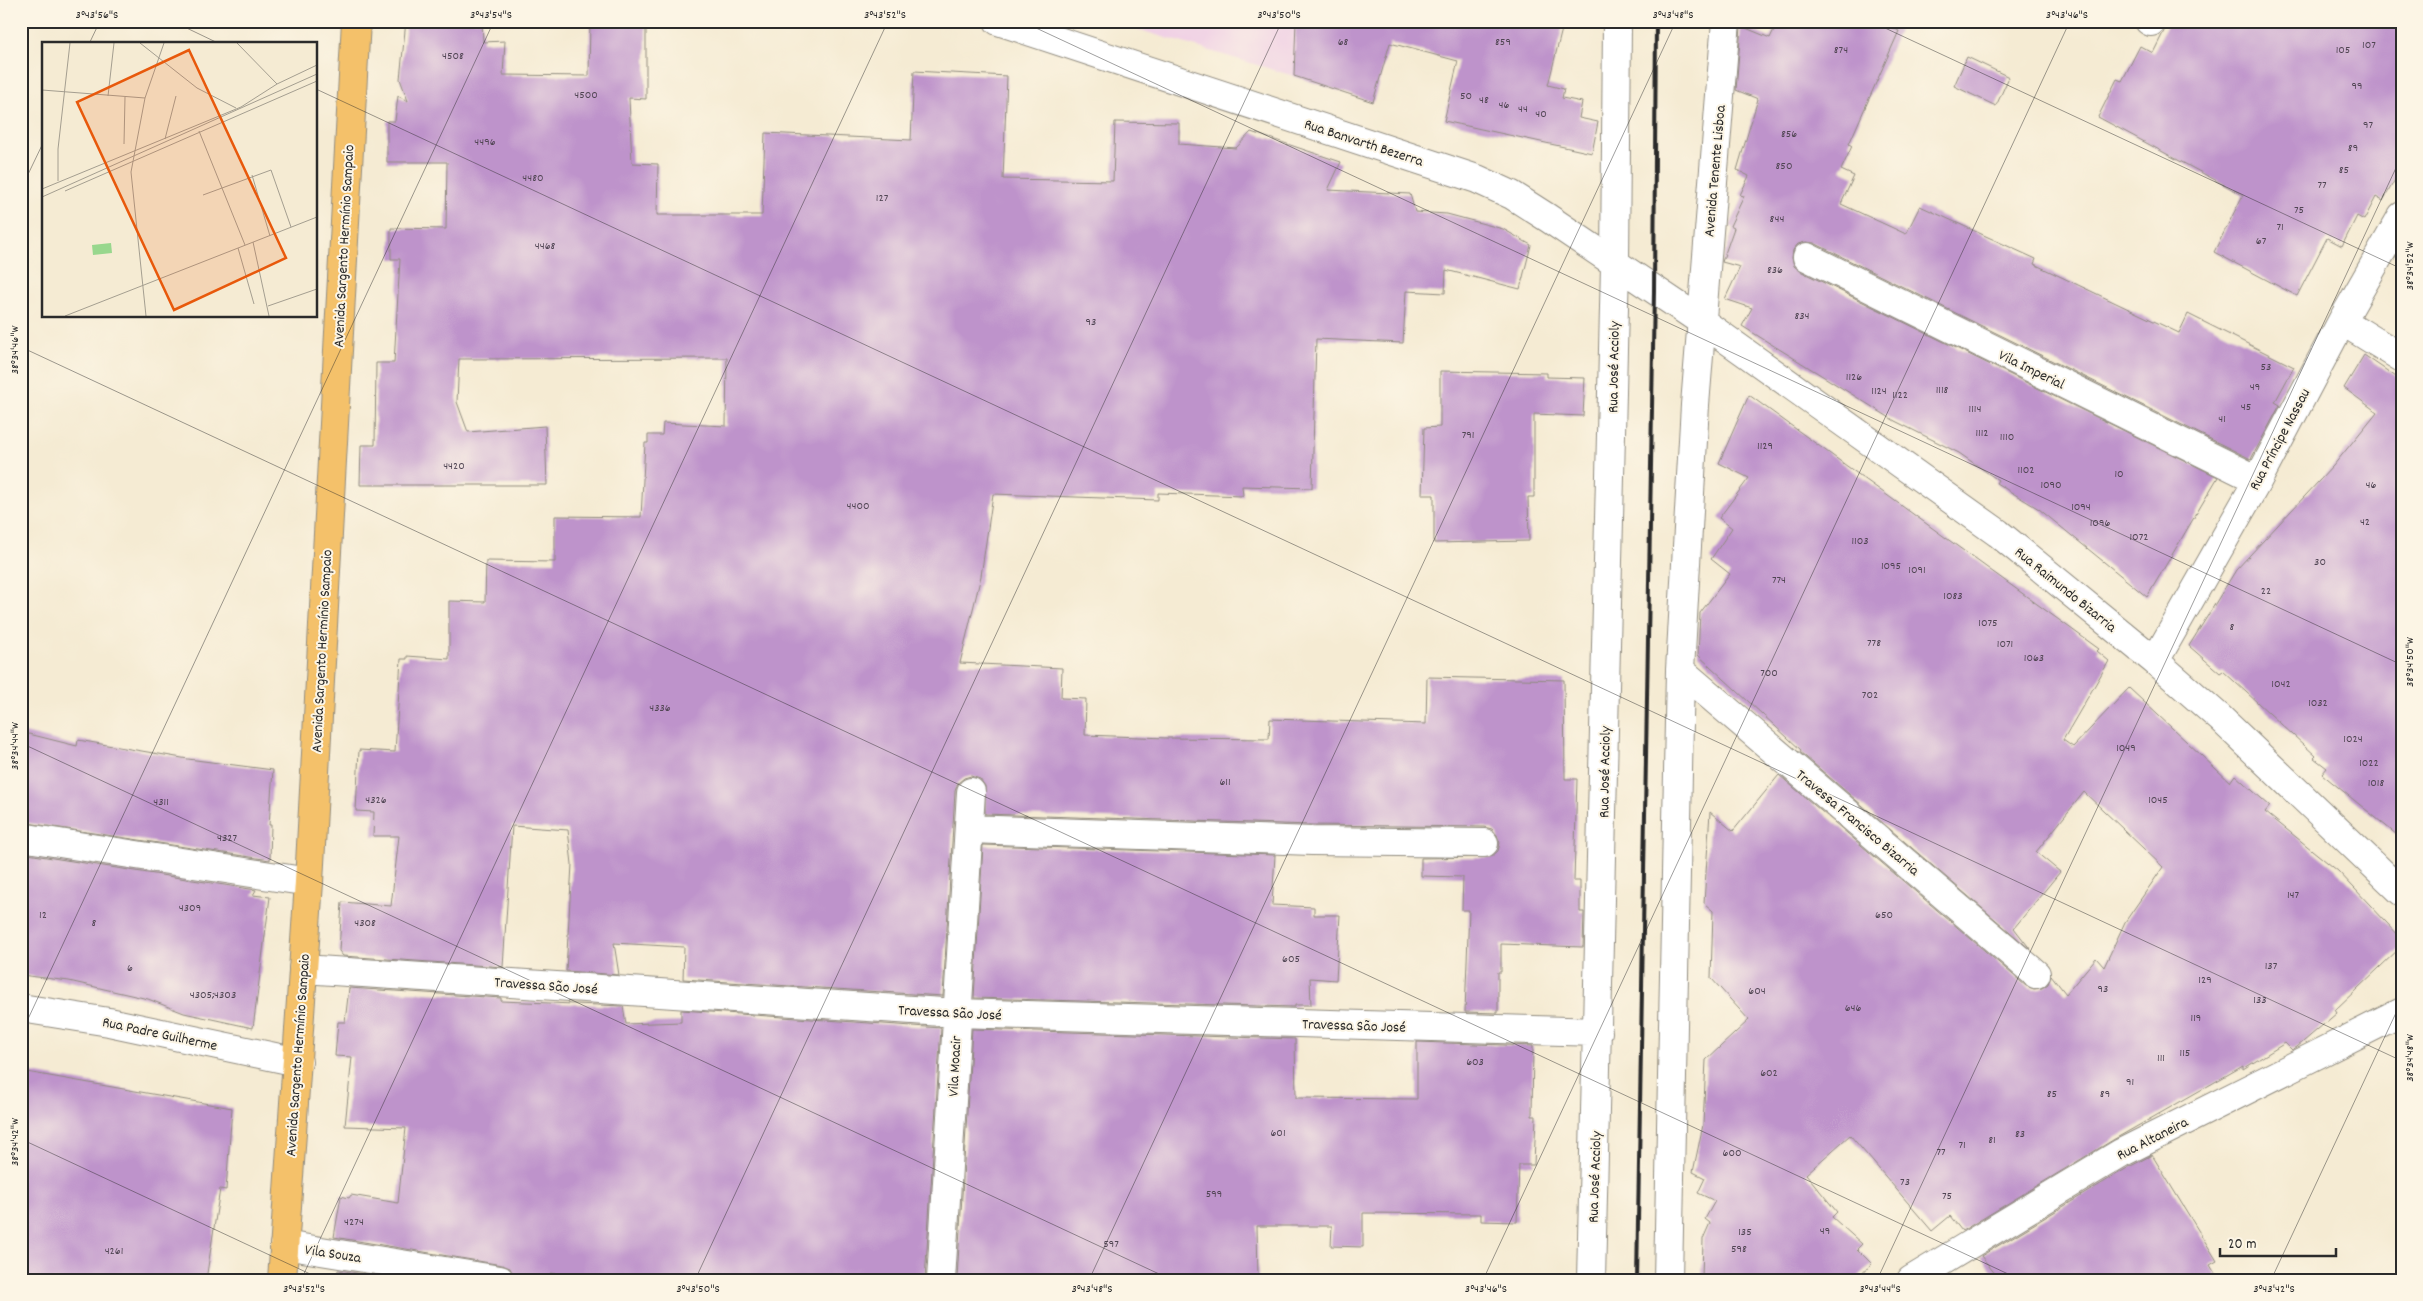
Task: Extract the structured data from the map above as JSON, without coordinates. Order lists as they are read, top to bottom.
{
  "streets": {
    "main road": ["Avenida Sargento Hermínio Sampaio"],
    "street": [
      "Rua Banvarth Bezerra",
      "Avenida Tenente Lisboa",
      "Rua José Accioly",
      "Vila Imperial",
      "Rua Príncipe Nassau",
      "Rua Raimundo Bizarria",
      "Travessa Francisco Bizarria",
      "Travessa São José",
      "Rua Padre Guilherme",
      "Vila Moacir",
      "Rua Altaneira",
      "Vila Souza"
    ]
  },
  "crossings": [
    ["Rua Banvarth Bezerra", "Avenida Tenente Lisboa"],
    ["Rua Banvarth Bezerra", "Rua José Accioly"],
    ["Rua Banvarth Bezerra", "Rua Raimundo Bizarria"],
    ["Avenida Tenente Lisboa", "Rua Raimundo Bizarria"],
    ["Avenida Sargento Hermínio Sampaio", "Travessa São José"],
    ["Avenida Sargento Hermínio Sampaio", "Rua Padre Guilherme"],
    ["Avenida Sargento Hermínio Sampaio", "Vila Souza"],
    ["Rua José Accioly", "Travessa São José"],
    ["Vila Imperial", "Rua Príncipe Nassau"],
    ["Rua Príncipe Nassau", "Rua Raimundo Bizarria"],
    ["Travessa São José", "Vila Moacir"]
  ],
  "house_numbers": [
    "68",
    "859",
    "107",
    "874",
    "105",
    "4508",
    "99",
    "4500",
    "50",
    "48",
    "46",
    "44",
    "40",
    "97",
    "856",
    "4496",
    "89",
    "850",
    "85",
    "4480",
    "77",
    "127",
    "75",
    "844",
    "71",
    "67",
    "4468",
    "836",
    "834",
    "93",
    "53",
    "1126",
    "49",
    "1118",
    "1124",
    "1122",
    "45",
    "1114",
    "41",
    "1112",
    "791",
    "1110",
    "1129",
    "4420",
    "1102",
    "10",
    "1090",
    "46",
    "4400",
    "1094",
    "42",
    "1096",
    "1072",
    "1103",
    "30",
    "1095",
    "1091",
    "774",
    "22",
    "1083",
    "1075",
    "8",
    "778",
    "1071",
    "1063",
    "700",
    "1042",
    "702",
    "1032",
    "4336",
    "1024",
    "1049",
    "1022",
    "611",
    "1018",
    "4326",
    "1045",
    "4311",
    "4327",
    "147",
    "4309",
    "12",
    "650",
    "8",
    "4308",
    "605",
    "137",
    "6",
    "129",
    "93",
    "604",
    "4305;4303",
    "133",
    "646",
    "119",
    "115",
    "111",
    "603",
    "602",
    "91",
    "85",
    "89",
    "601",
    "83",
    "81",
    "71",
    "77",
    "600",
    "73",
    "599",
    "75",
    "4274",
    "49",
    "135",
    "597",
    "598",
    "4261"
  ],
  "scale_bar": "20 m",
  "coordinates": [
    "3°43'56\"S",
    "3°43'54\"S",
    "3°43'52\"S",
    "3°43'50\"S",
    "3°43'48\"S",
    "3°43'46\"S",
    "38°34'52\"W",
    "38°34'46\"W",
    "38°34'50\"W",
    "38°34'44\"W",
    "38°34'48\"W",
    "38°34'42\"W",
    "3°43'44\"S",
    "3°43'42\"S"
  ]
}
